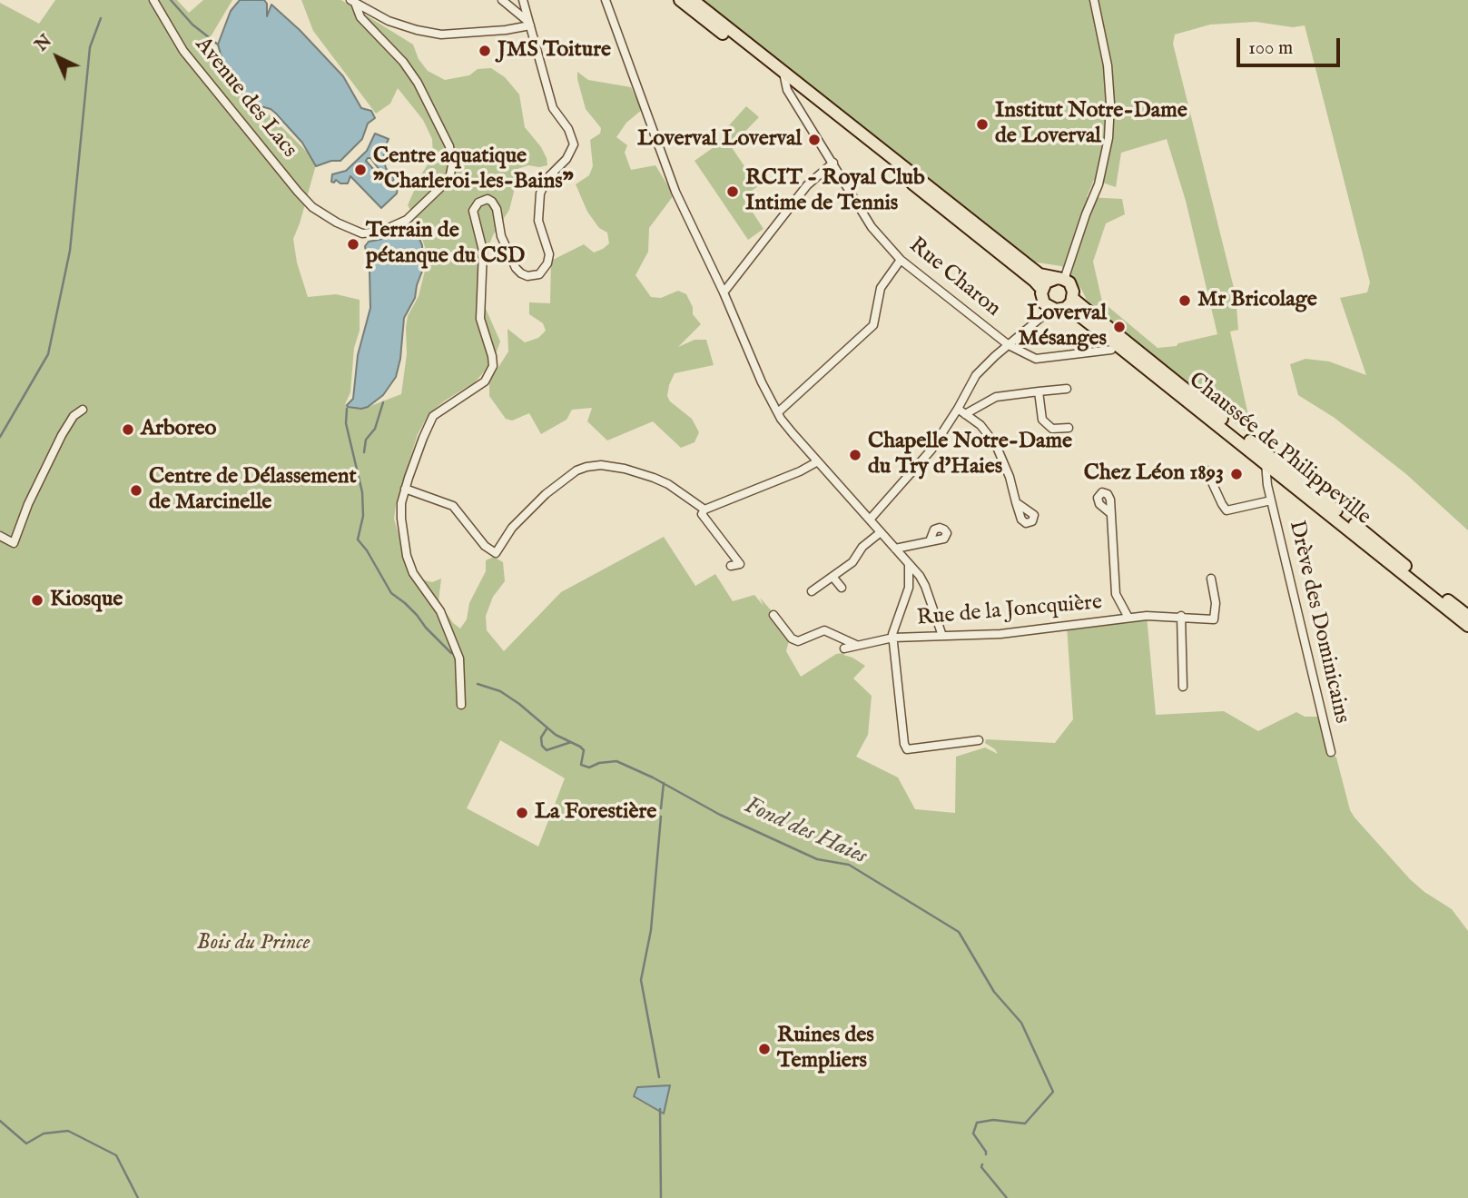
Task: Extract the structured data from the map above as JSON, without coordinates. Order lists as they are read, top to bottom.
{
  "streets": {
    "main road": ["Chaussée de Philippeville"],
    "street": [
      "Avenue des Lacs",
      "Rue Charon",
      "Rue de la Joncquière",
      "Drève des Dominicains"
    ]
  },
  "crossings": [
    ["Chaussée de Philippeville", "Drève des Dominicains"]
  ],
  "water": ["Fond des Haies"],
  "parks": ["Bois du Prince"],
  "places": [
    "JMS Toiture",
    "Institut Notre-Dame de Loverval",
    "Loverval Loverval",
    "Centre aquatique \"Charleroi-les-Bains\"",
    "RCIT - Royal Club Intime de Tennis",
    "Terrain de pétanque du CSD",
    "Mr Bricolage",
    "Loverval Mésanges",
    "Arboreo",
    "Chapelle Notre-Dame du Try d'Haies",
    "Chez Léon 1893",
    "Centre de Délassement de Marcinelle",
    "Kiosque",
    "La Forestière",
    "Ruines des Templiers"
  ],
  "scale_bar": "100 m",
  "north": "top left"
}
